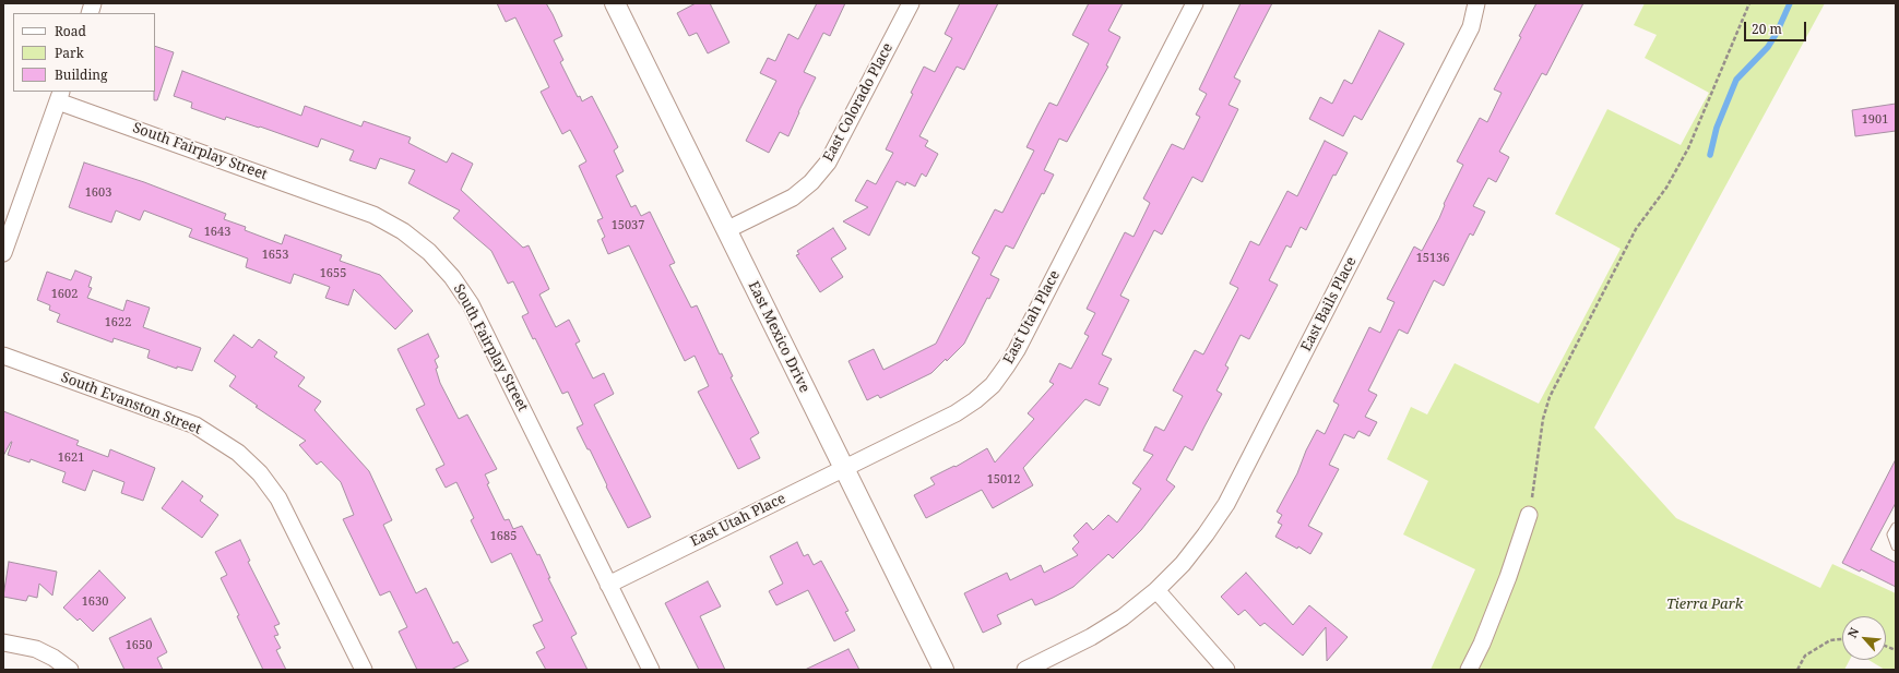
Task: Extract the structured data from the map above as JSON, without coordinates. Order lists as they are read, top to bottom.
{
  "streets": {
    "street": [
      "East Colorado Place",
      "South Fairplay Street",
      "East Bails Place",
      "East Utah Place",
      "East Mexico Drive",
      "South Evanston Street"
    ]
  },
  "crossings": [
    ["East Colorado Place", "East Mexico Drive"],
    ["South Fairplay Street", "East Utah Place"],
    ["East Utah Place", "East Mexico Drive"]
  ],
  "parks": ["Tierra Park"],
  "house_numbers": [
    "1901",
    "1603",
    "15037",
    "1643",
    "1653",
    "15136",
    "1655",
    "1602",
    "1622",
    "1621",
    "15012",
    "1685",
    "1630",
    "1650"
  ],
  "legend": ["Road", "Park", "Building"],
  "scale_bar": "20 m",
  "north": "top left"
}
